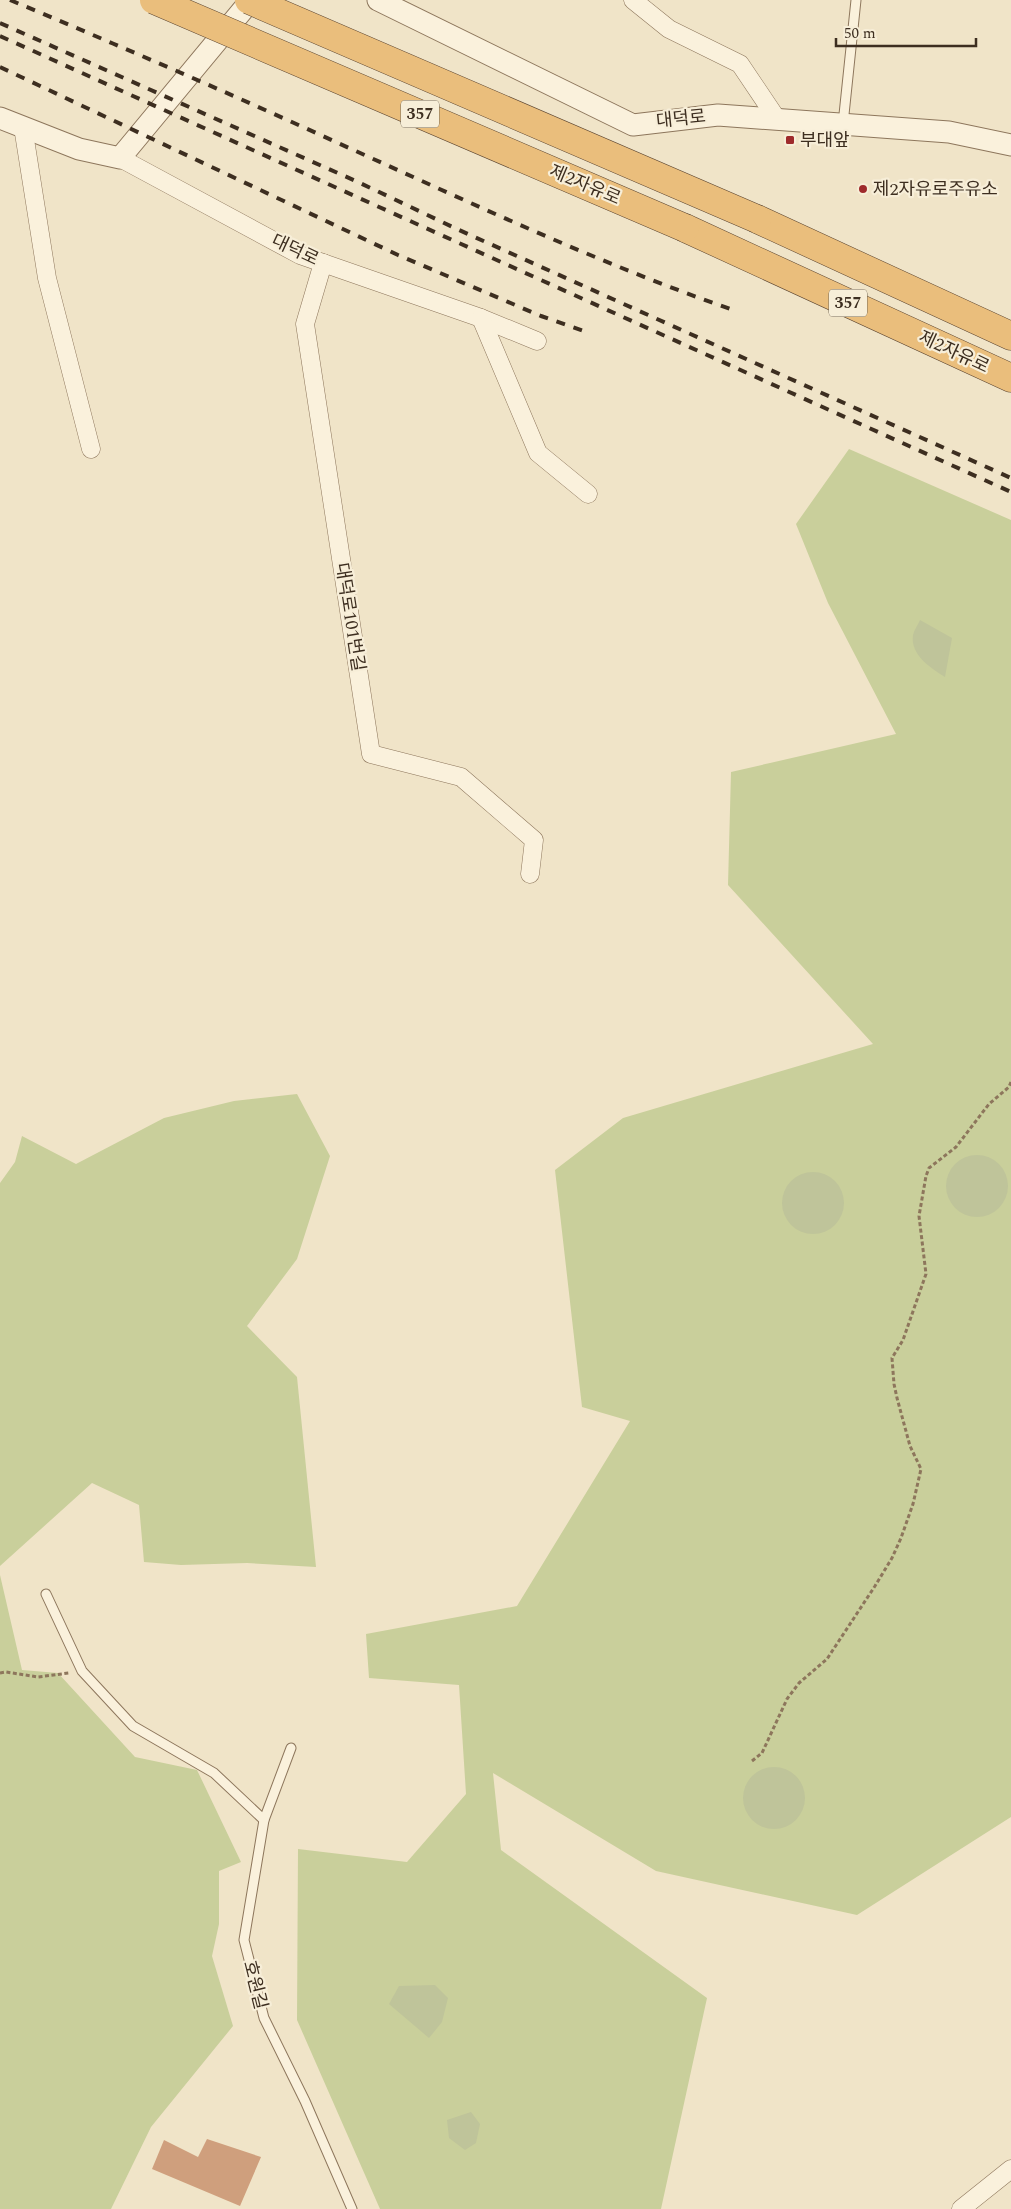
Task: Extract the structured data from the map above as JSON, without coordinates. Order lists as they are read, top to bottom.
{
  "streets": {
    "highway": ["357", "제2자유로"],
    "street": ["대덕로", "대덕로101번길"],
    "lane": ["호원길"]
  },
  "crossings": [
    ["대덕로", "대덕로101번길"]
  ],
  "places": {
    "transit": ["부대앞"],
    "other": ["제2자유로주유소"]
  },
  "scale_bar": "50 m"
}
